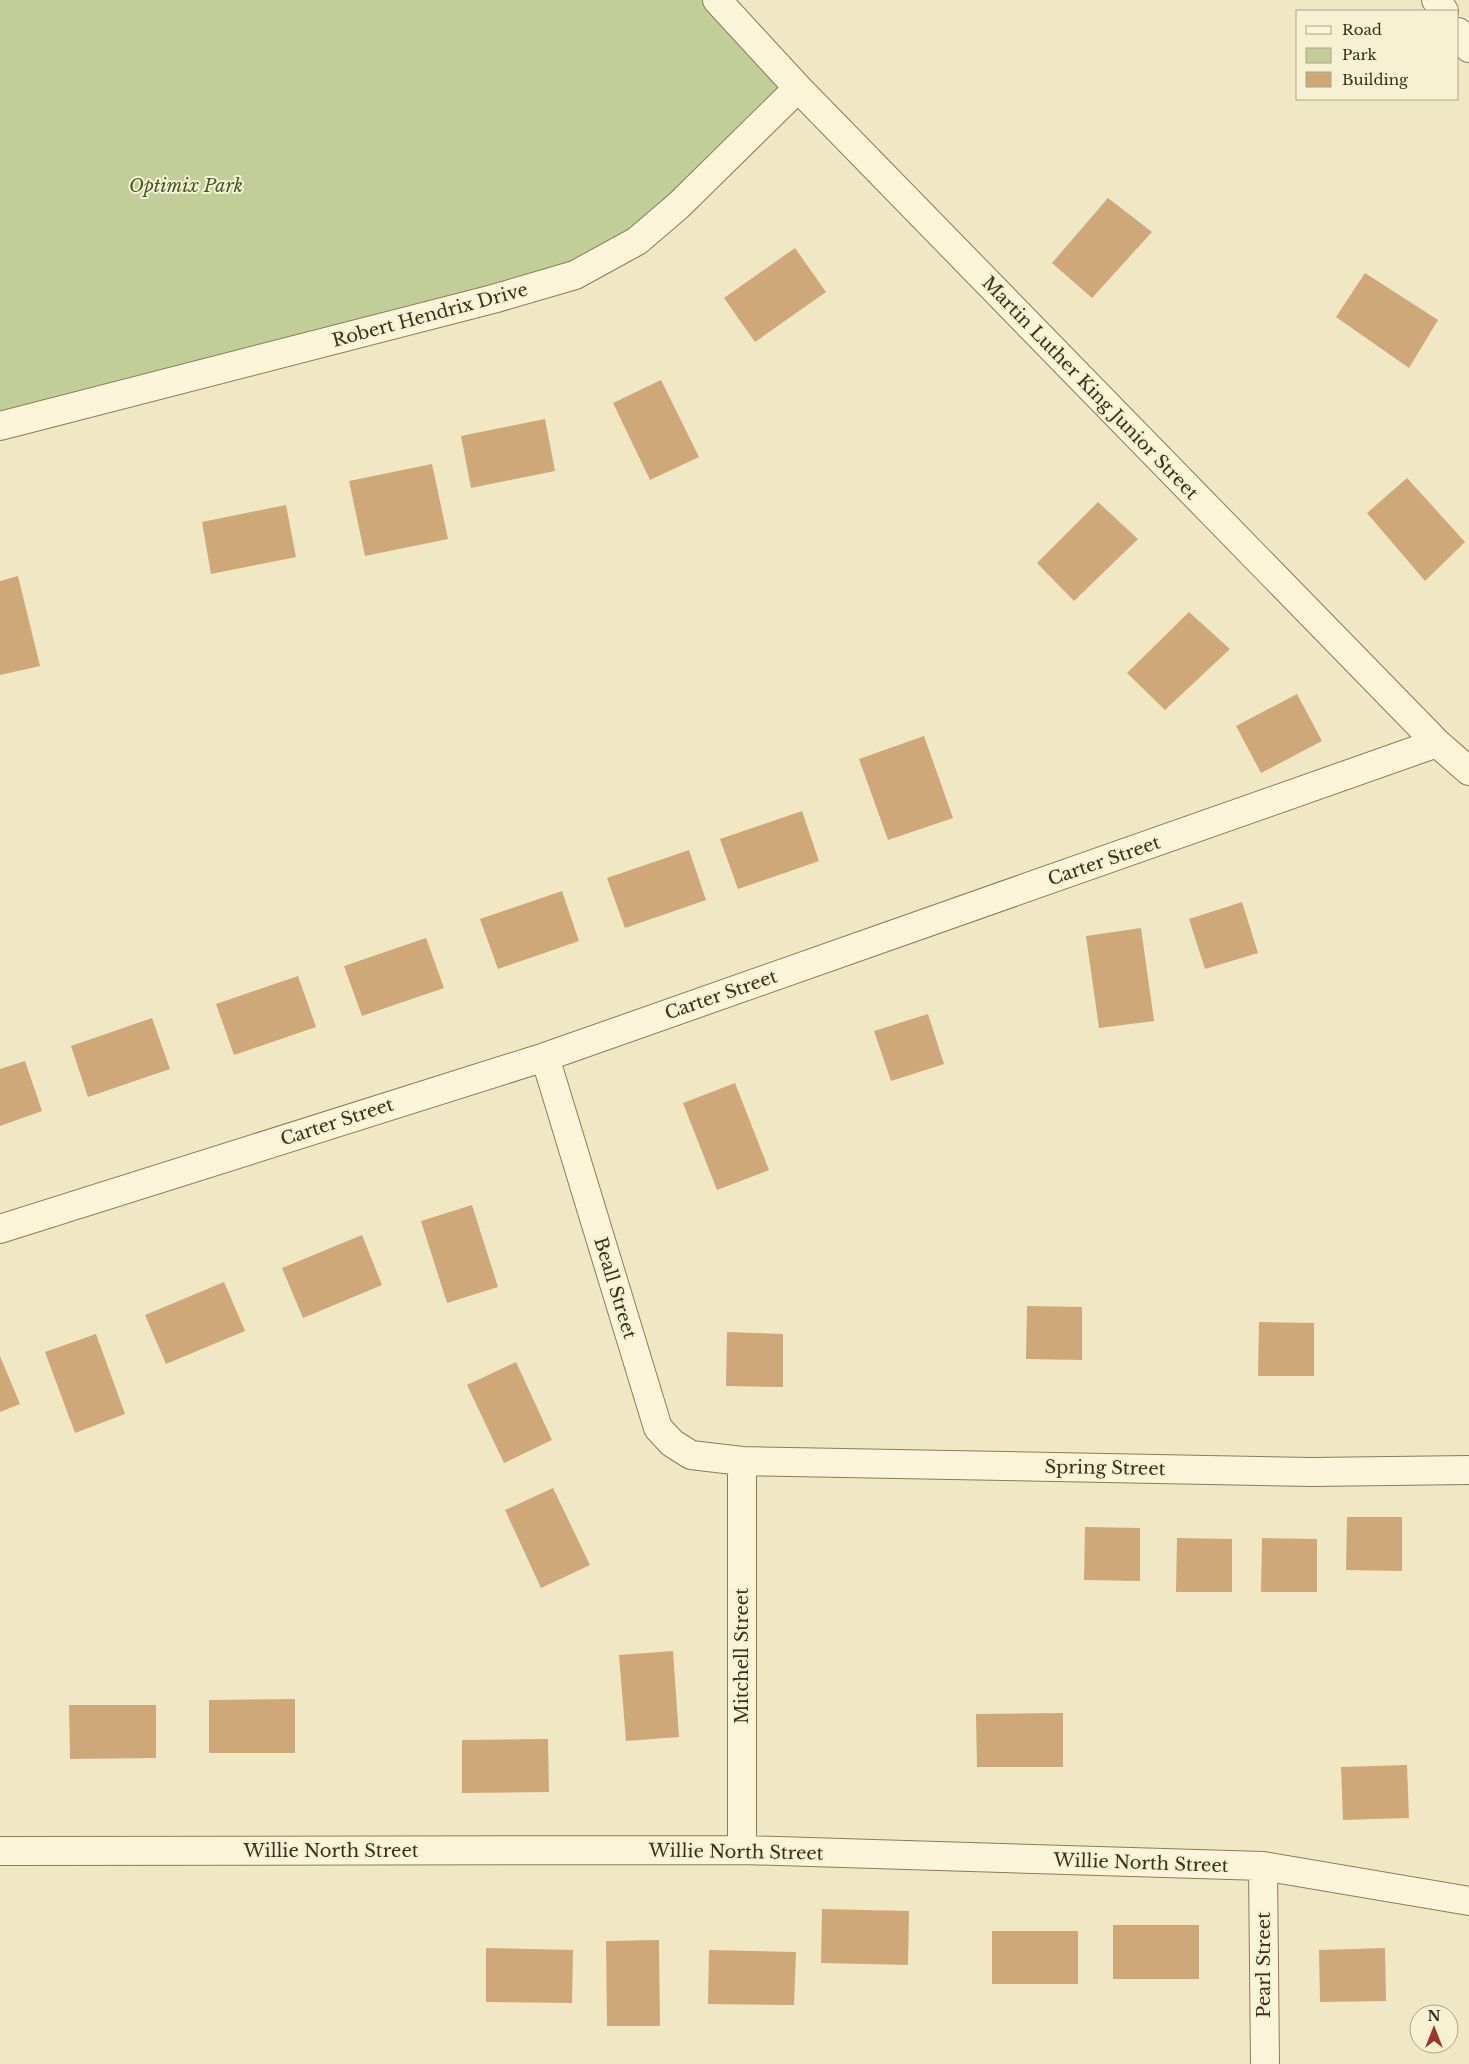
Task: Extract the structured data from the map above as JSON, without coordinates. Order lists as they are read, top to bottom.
{
  "streets": {
    "street": [
      "Robert Hendrix Drive",
      "Martin Luther King Junior Street",
      "Carter Street",
      "Beall Street",
      "Spring Street",
      "Mitchell Street",
      "Willie North Street",
      "Pearl Street"
    ]
  },
  "crossings": [
    ["Robert Hendrix Drive", "Martin Luther King Junior Street"],
    ["Martin Luther King Junior Street", "Carter Street"],
    ["Carter Street", "Beall Street"],
    ["Beall Street", "Spring Street"],
    ["Beall Street", "Mitchell Street"],
    ["Spring Street", "Mitchell Street"],
    ["Mitchell Street", "Willie North Street"],
    ["Willie North Street", "Pearl Street"]
  ],
  "parks": ["Optimix Park"],
  "legend": ["Road", "Park", "Building"],
  "north": "top"
}
